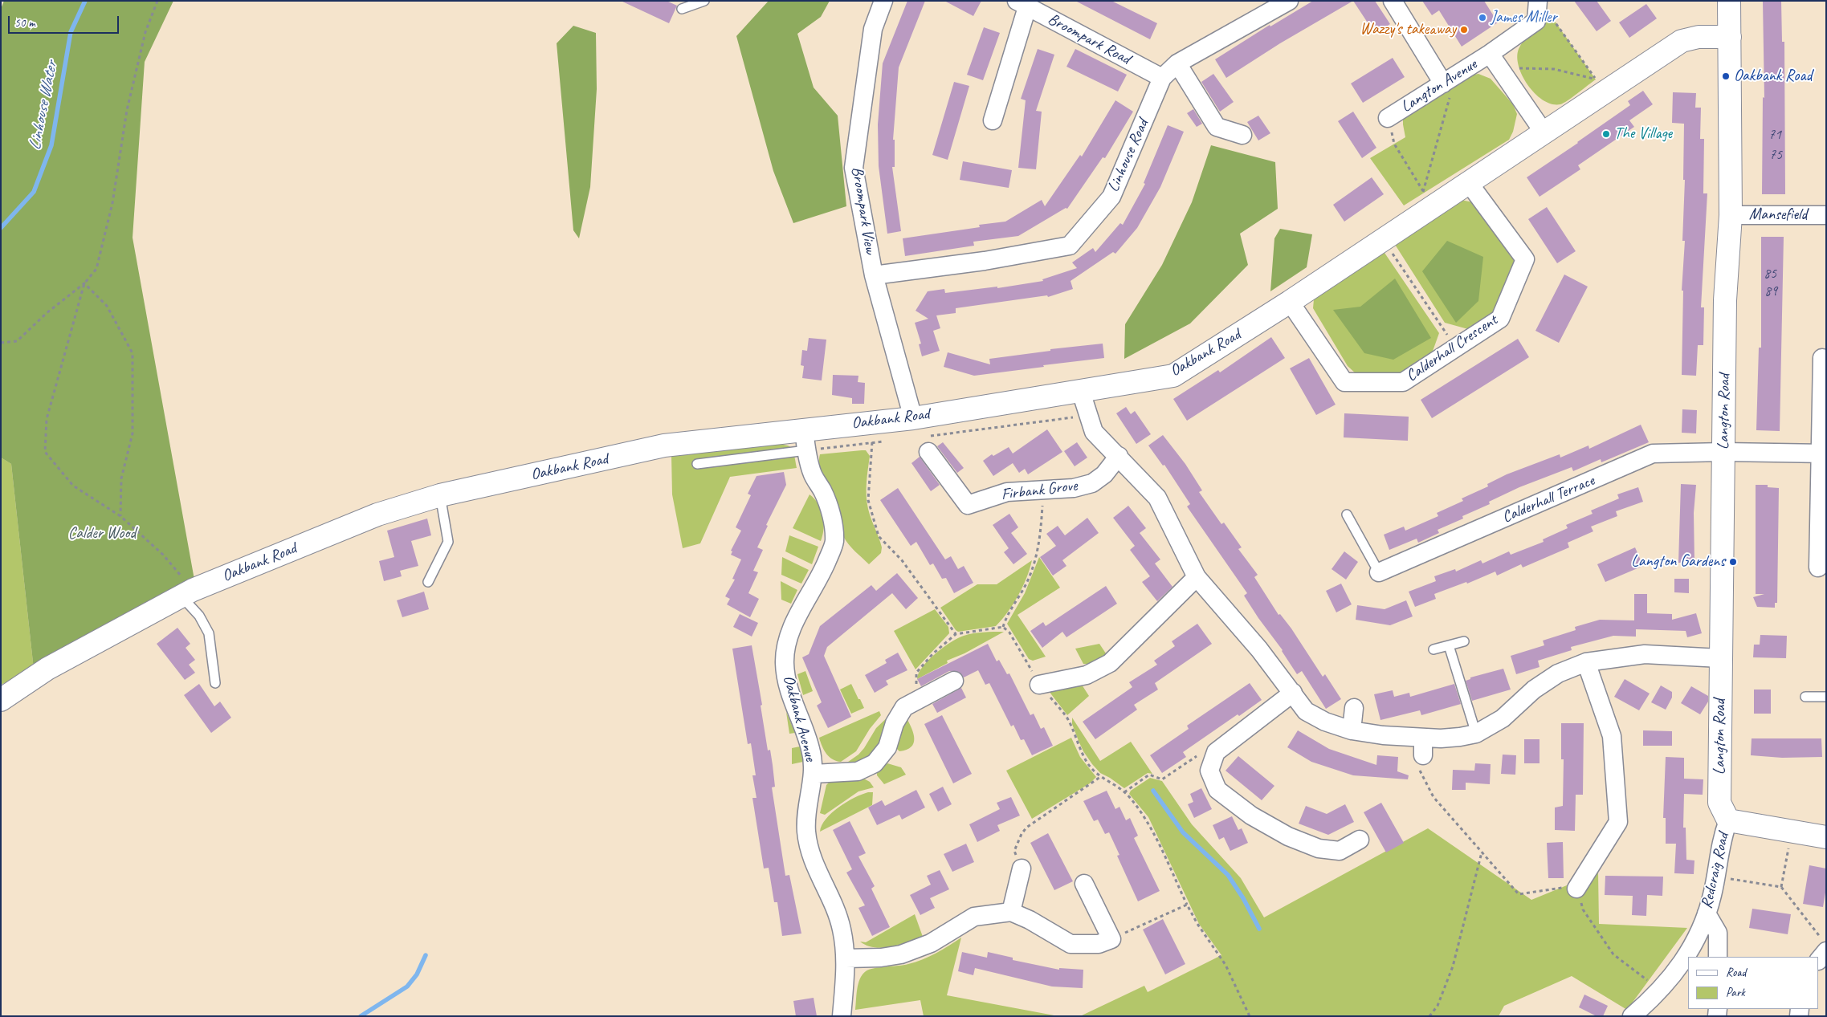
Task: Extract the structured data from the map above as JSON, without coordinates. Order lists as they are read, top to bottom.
{
  "streets": {
    "street": [
      "Broompark Road",
      "Langton Avenue",
      "Linhouse Road",
      "Broompark View",
      "Mansefield",
      "Calderhall Crescent",
      "Oakbank Road",
      "Langton Road",
      "Firbank Grove",
      "Calderhall Terrace",
      "Oakbank Avenue",
      "Redcraig Road"
    ]
  },
  "crossings": [
    ["Broompark Road", "Linhouse Road"],
    ["Langton Avenue", "Oakbank Road"],
    ["Linhouse Road", "Broompark View"],
    ["Broompark View", "Oakbank Road"],
    ["Mansefield", "Langton Road"],
    ["Calderhall Crescent", "Oakbank Road"],
    ["Oakbank Road", "Langton Road"],
    ["Oakbank Road", "Oakbank Avenue"],
    ["Langton Road", "Calderhall Terrace"],
    ["Langton Road", "Redcraig Road"]
  ],
  "water": ["Linhouse Water"],
  "parks": ["Calder Wood"],
  "places": [
    "James Miller",
    "Wazzy's takeaway",
    "Oakbank Road",
    "The Village",
    "Langton Gardens"
  ],
  "house_numbers": [
    "71",
    "75",
    "85",
    "89"
  ],
  "legend": ["Road", "Park"],
  "scale_bar": "50 m"
}
